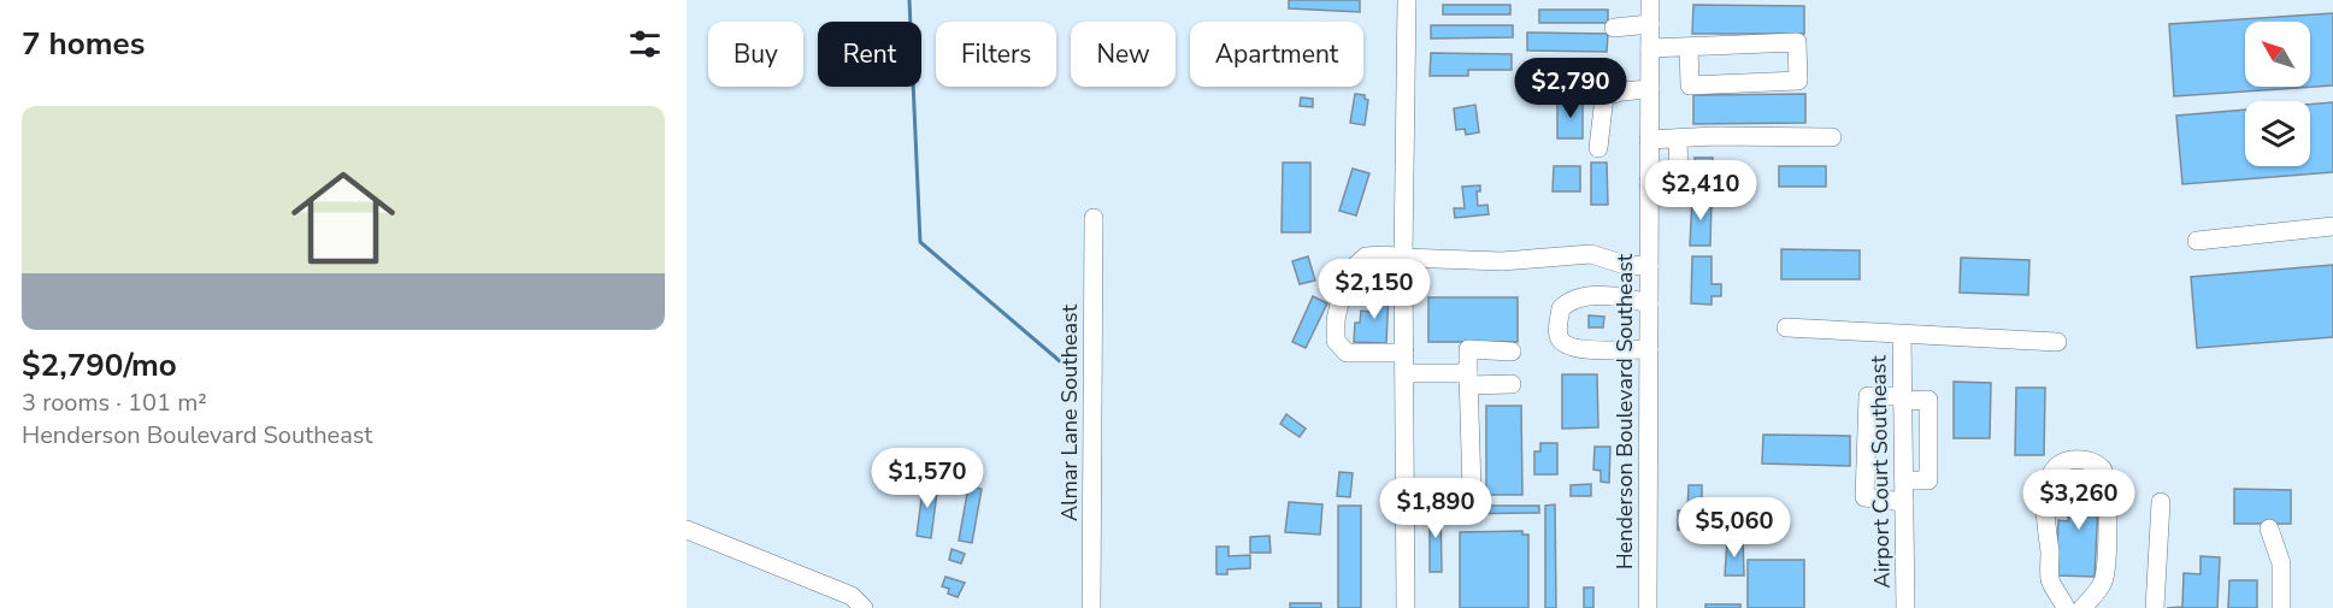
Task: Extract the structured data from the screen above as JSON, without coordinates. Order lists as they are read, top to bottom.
{
  "streets": {
    "street": ["Henderson Boulevard Southeast", "Almar Lane Southeast", "Airport Court Southeast"]
  },
  "north": "top left",
  "page": {
    "heading": "7 homes",
    "chip": [
      "Buy",
      "Rent",
      "Filters",
      "New",
      "Apartment"
    ],
    "price": [
      "$2,790",
      "$2,410",
      "$2,150",
      "$1,570",
      "$3,260",
      "$1,890",
      "$5,060"
    ],
    "list": [
      {
        "name": "$2,790/mo",
        "note": "3 rooms · 101 m² · Henderson Boulevard Southeast"
      }
    ]
  }
}
